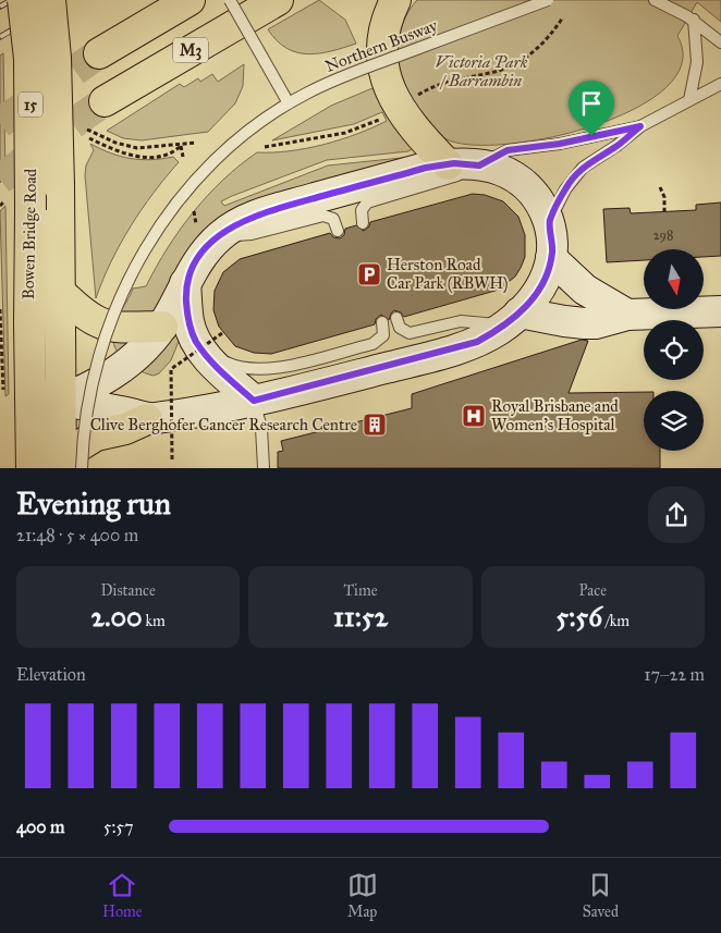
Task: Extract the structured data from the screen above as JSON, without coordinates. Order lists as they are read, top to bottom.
{
  "streets": {
    "highway": ["M3", "15", "Bowen Bridge Road"],
    "lane": ["Northern Busway"]
  },
  "crossings": [
    ["Northern Busway", "Bowen Bridge Road"]
  ],
  "parks": ["Victoria Park / Barrambin"],
  "places": {
    "parking": ["Herston Road Car Park (RBWH)"],
    "hospital": ["Royal Brisbane and Women’s Hospital"],
    "building": ["Clive Berghofer Cancer Research Centre"]
  },
  "house_numbers": ["298"],
  "north": "bottom",
  "page": {
    "heading": ["Evening run", "21:48 · 5 × 400 m"],
    "stats": [
      ["Distance", "2.00 km"],
      ["Time", "11:52"],
      ["Pace", "5:56 /km"]
    ],
    "chart": ["Elevation", "17–22 m"],
    "list": [
      {
        "name": "400 m",
        "note": "5:57"
      }
    ],
    "tabs": ["Home", "Map", "Saved"]
  }
}
